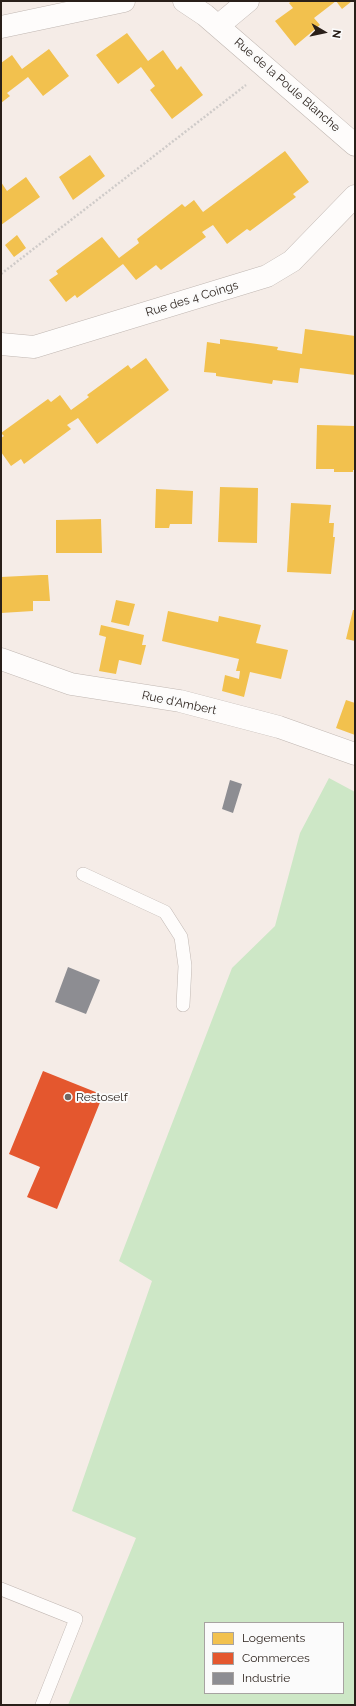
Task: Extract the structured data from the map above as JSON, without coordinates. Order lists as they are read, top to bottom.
{
  "streets": {
    "street": ["Rue de la Poule Blanche", "Rue des 4 Coings", "Rue d'Ambert"]
  },
  "places": ["Restoself"],
  "legend": ["Logements", "Commerces", "Industrie"],
  "north": "right"
}
